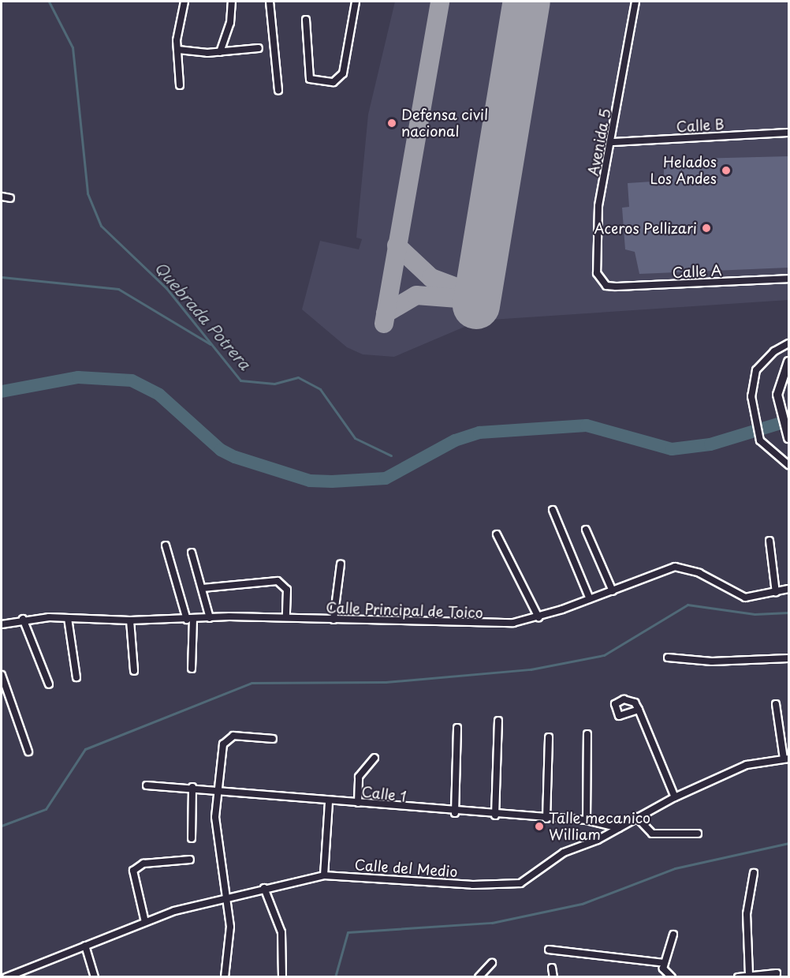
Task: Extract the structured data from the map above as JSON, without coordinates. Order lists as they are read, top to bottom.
{
  "streets": {
    "street": [
      "Calle B",
      "Avenida 5",
      "Calle A",
      "Calle Principal de Toico",
      "Calle 1",
      "Calle del Medio"
    ]
  },
  "crossings": [
    ["Calle B", "Avenida 5"],
    ["Avenida 5", "Calle A"],
    ["Calle 1", "Calle del Medio"]
  ],
  "water": ["Quebrada Potrera"],
  "places": [
    "Defensa civil nacional",
    "Helados Los Andes",
    "Aceros Pellizari",
    "Talle mecanico William"
  ]
}
